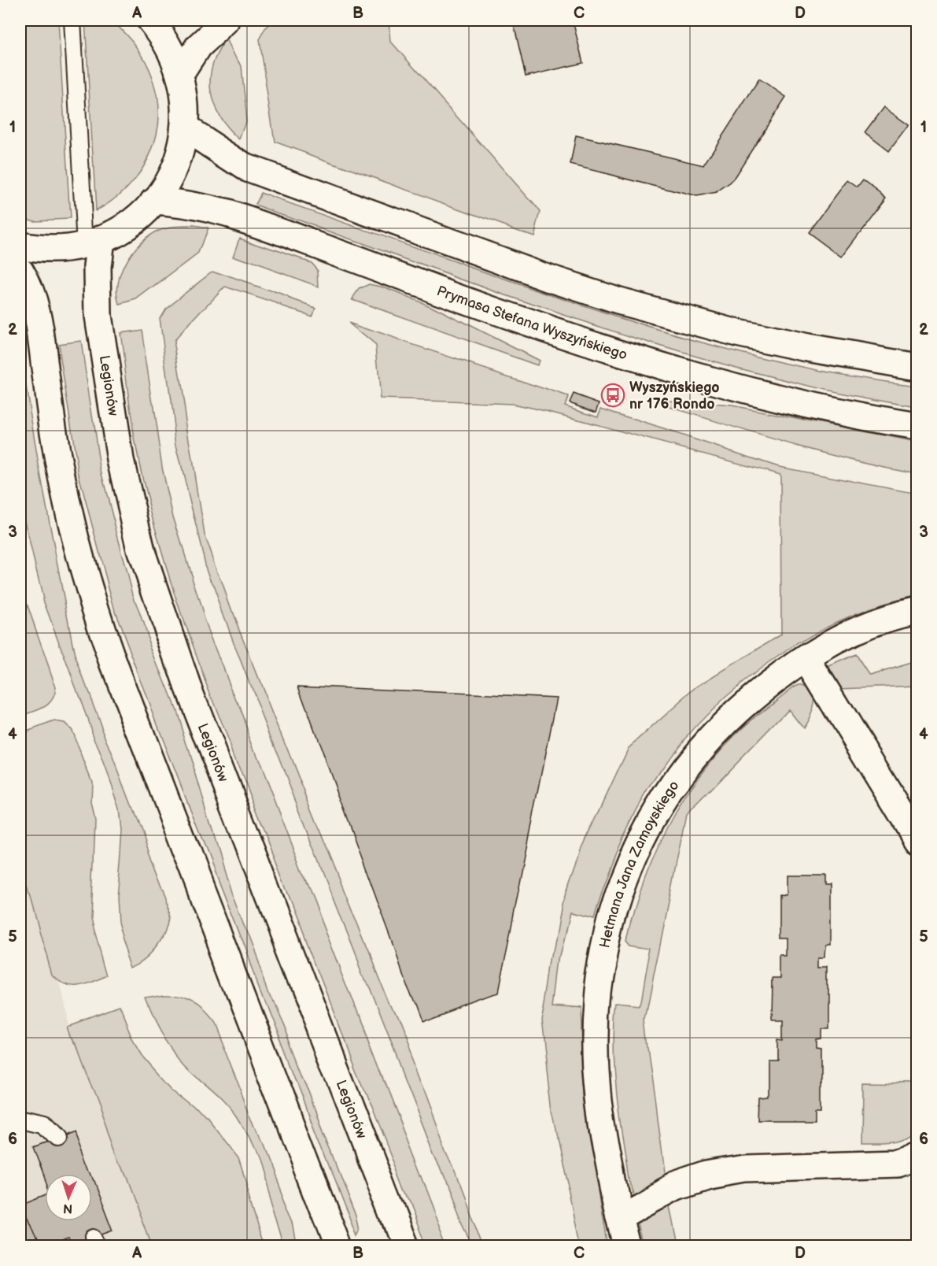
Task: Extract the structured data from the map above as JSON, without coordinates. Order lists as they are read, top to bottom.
{
  "streets": {
    "main road": ["Prymasa Stefana Wyszyńskiego", "Legionów", "Hetmana Jana Zamoyskiego"]
  },
  "places": {
    "bus stop": ["Wyszyńskiego nr 176 Rondo"]
  },
  "north": "bottom",
  "grid": {
    "columns": [
      "A",
      "B",
      "C",
      "D"
    ],
    "rows": [
      "1",
      "2",
      "3",
      "4",
      "5",
      "6"
    ]
  }
}
